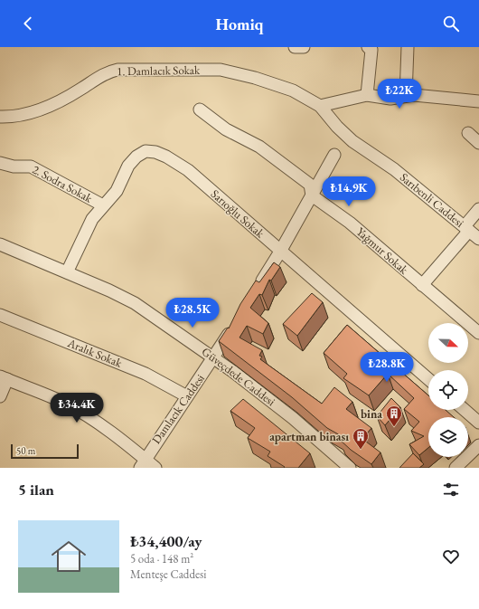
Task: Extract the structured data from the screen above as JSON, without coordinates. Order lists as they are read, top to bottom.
{
  "streets": {
    "street": [
      "1. Damlacık Sokak",
      "2. Sodra Sokak",
      "Sarıbenli Caddesi",
      "Sarıoğlu Sokak",
      "Yağmur Sokak",
      "Aralık Sokak",
      "Güveçdede Caddesi",
      "Damlacık Caddesi"
    ]
  },
  "crossings": [
    ["1. Damlacık Sokak", "Sarıbenli Caddesi"],
    ["2. Sodra Sokak", "Sarıoğlu Sokak"],
    ["Sarıoğlu Sokak", "Güveçdede Caddesi"],
    ["Aralık Sokak", "Damlacık Caddesi"],
    ["Güveçdede Caddesi", "Damlacık Caddesi"]
  ],
  "places": {
    "building": ["bina", "apartman binası"]
  },
  "scale_bar": "50 m",
  "north": "right",
  "page": {
    "header": "Homiq",
    "price": [
      "₺22K",
      "₺14.9K",
      "₺28.5K",
      "₺28.8K",
      "₺34.4K"
    ],
    "scale": "50 m",
    "heading": "5 ilan",
    "list": [
      {
        "name": "₺34,400/ay",
        "note": "5 oda · 148 m² · Menteşe Caddesi"
      }
    ]
  }
}
